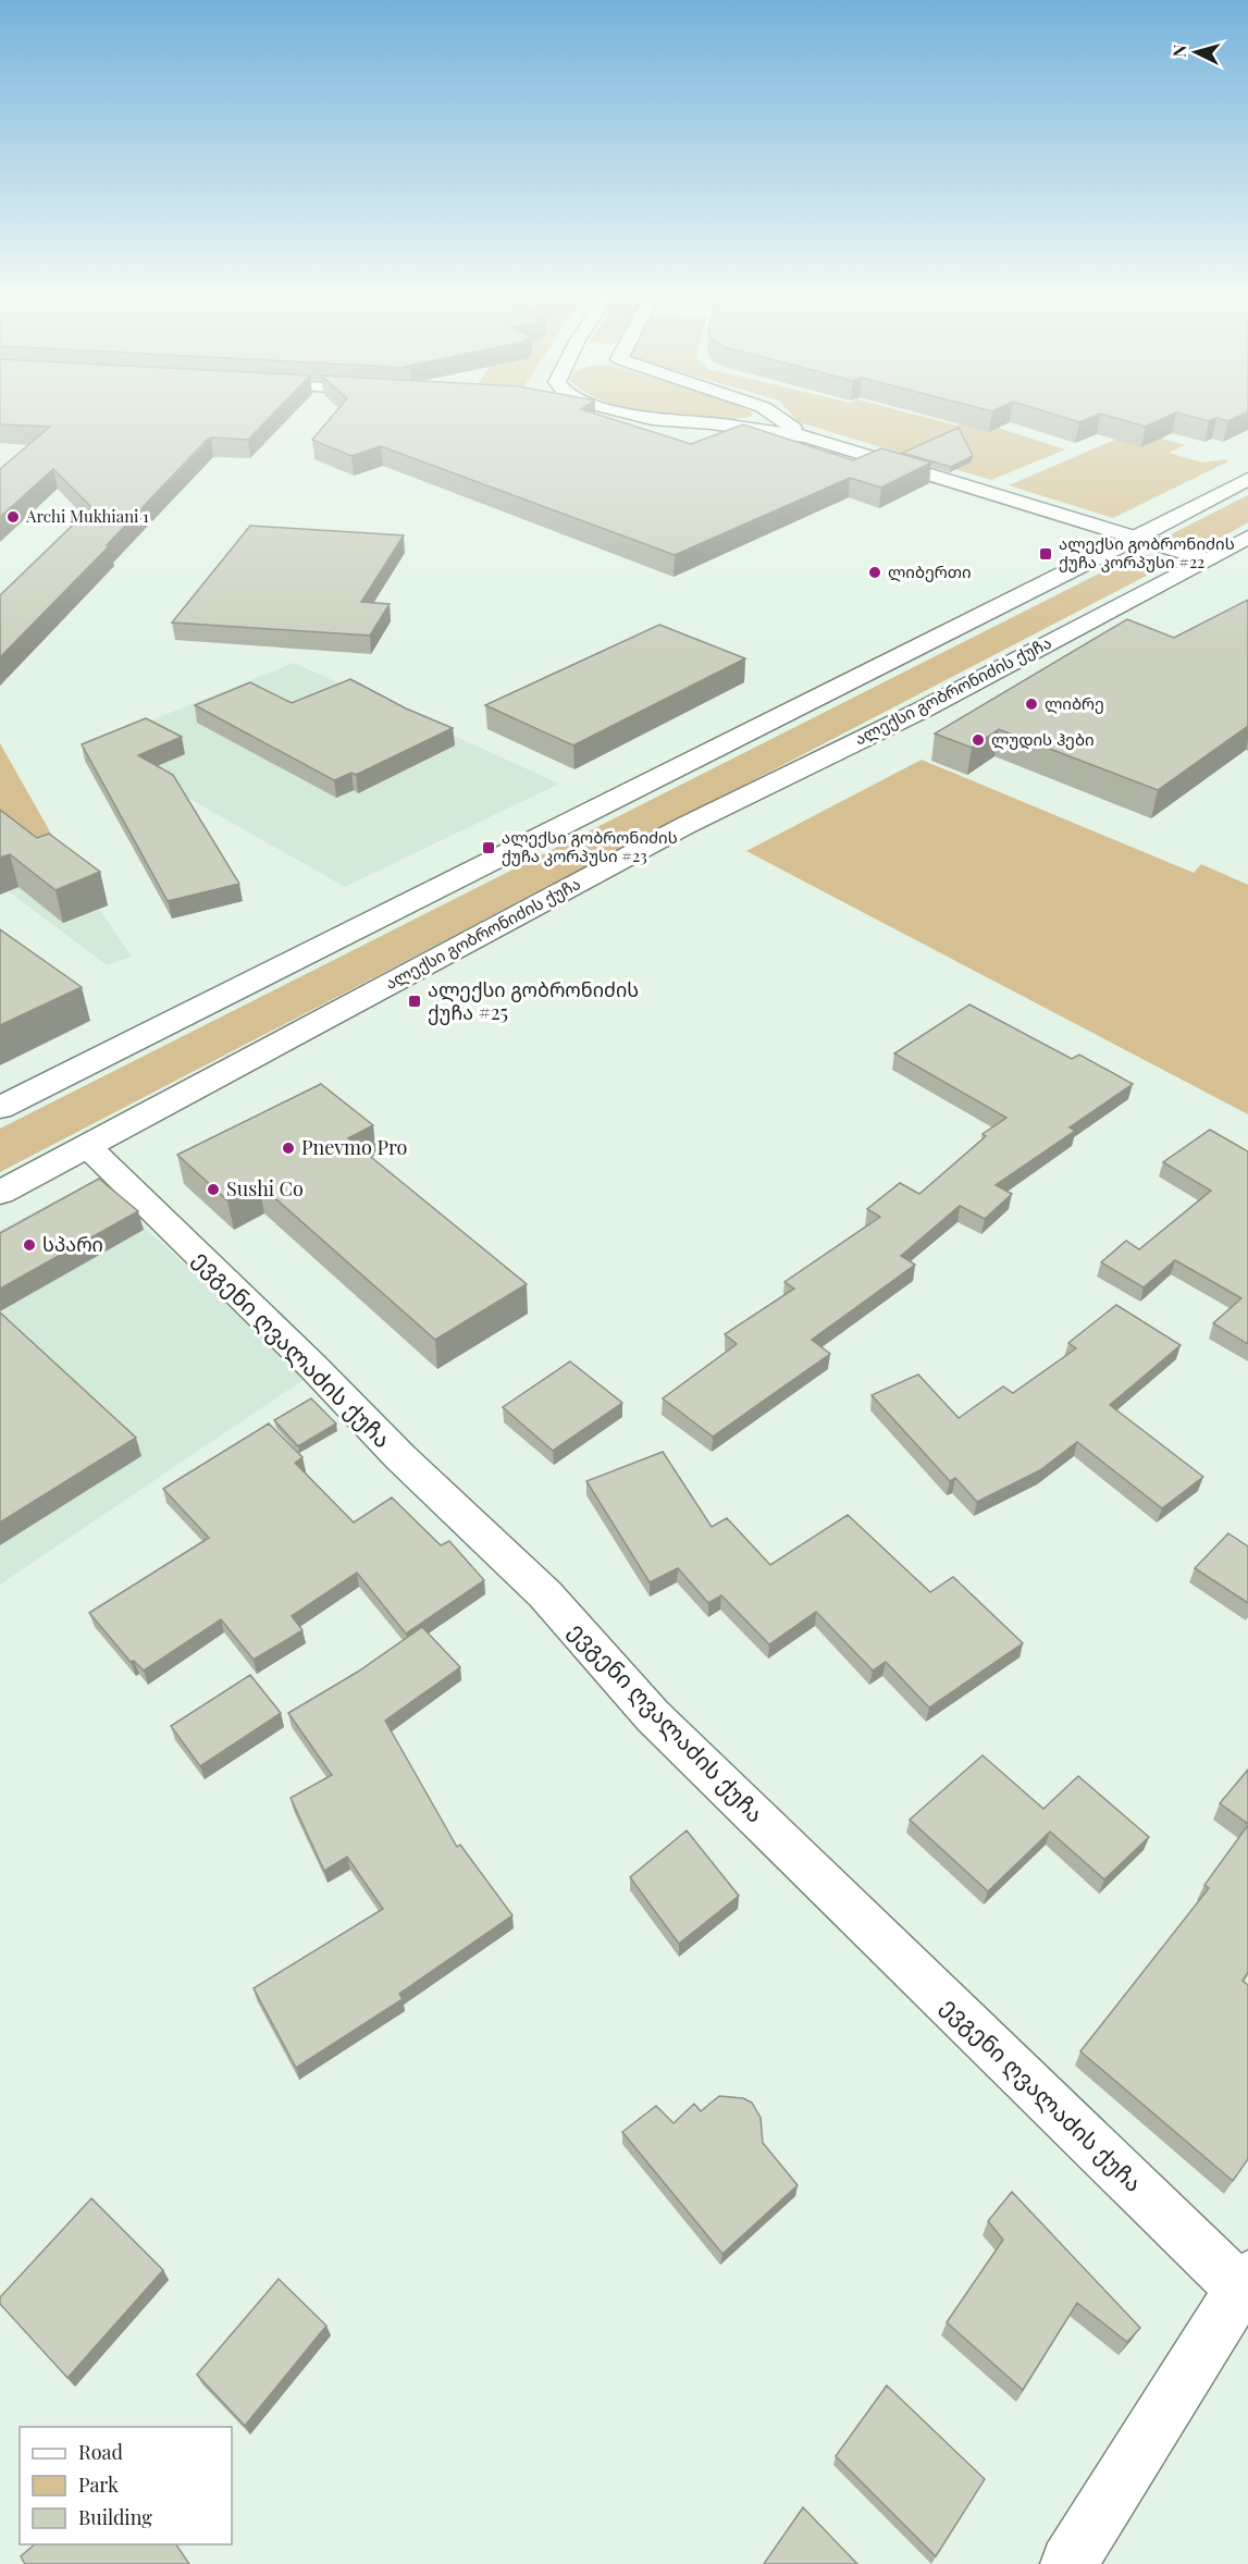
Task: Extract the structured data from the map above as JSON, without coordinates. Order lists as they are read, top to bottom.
{
  "streets": {
    "main road": ["ალექსი გობრონიძის ქუჩა"],
    "street": ["ევგენი ღვალაძის ქუჩა"]
  },
  "crossings": [
    ["ალექსი გობრონიძის ქუჩა", "ევგენი ღვალაძის ქუჩა"]
  ],
  "places": {
    "other": [
      "Archi Mukhiani 1",
      "ლიბერთი",
      "ლიბრე",
      "ლუდის ჰები",
      "Pnevmo Pro",
      "Sushi Co",
      "სპარი"
    ],
    "transit": ["ალექსი გობრონიძის ქუჩა კორპუსი #22", "ალექსი გობრონიძის ქუჩა კორპუსი #23", "ალექსი გობრონიძის ქუჩა #25"]
  },
  "legend": ["Road", "Park", "Building"],
  "north": "left"
}
